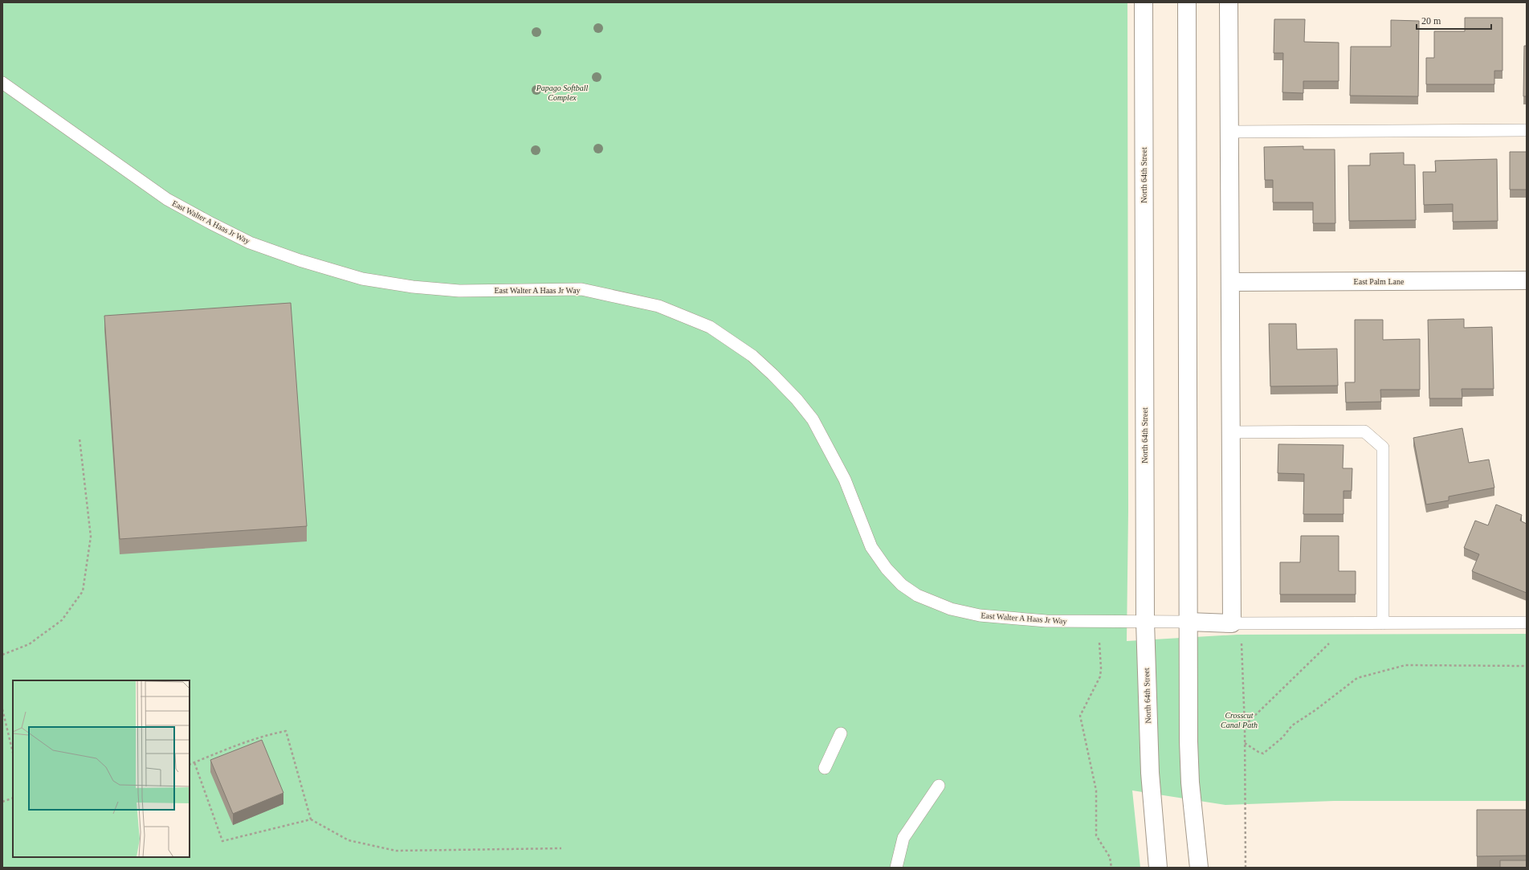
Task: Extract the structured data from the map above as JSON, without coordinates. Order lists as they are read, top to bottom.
{
  "streets": {
    "main road": ["North 64th Street", "East Palm Lane"],
    "lane": ["East Walter A Haas Jr Way"]
  },
  "crossings": [
    ["North 64th Street", "East Walter A Haas Jr Way"]
  ],
  "parks": ["Papago Softball Complex", "Crosscut Canal Path"],
  "scale_bar": "20 m"
}
